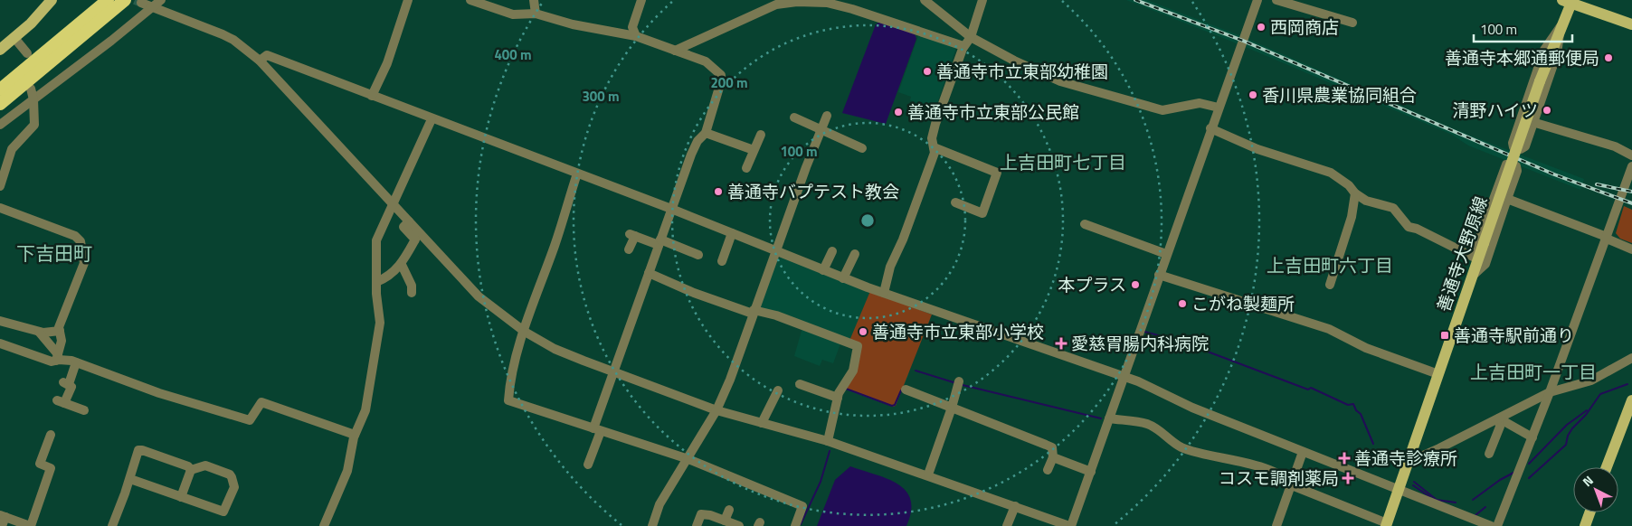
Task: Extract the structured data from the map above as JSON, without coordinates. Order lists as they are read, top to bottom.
{
  "streets": {
    "main road": ["善通寺大野原線"]
  },
  "districts": [
    "上吉田町七丁目",
    "下吉田町",
    "上吉田町六丁目",
    "上吉田町一丁目"
  ],
  "places": {
    "other": [
      "西岡商店",
      "善通寺本郷通郵便局",
      "善通寺市立東部幼稚園",
      "香川県農業協同組合",
      "清野ハイツ",
      "善通寺市立東部公民館",
      "善通寺バプテスト教会",
      "本プラス",
      "こがね製麺所",
      "善通寺市立東部小学校"
    ],
    "transit": ["善通寺駅前通り"],
    "health": ["愛慈胃腸内科病院", "善通寺診療所", "コスモ調剤薬局"]
  },
  "scale_bar": "100 m",
  "north": "top left",
  "rings": [
    "400 m",
    "200 m",
    "300 m",
    "100 m"
  ]
}
